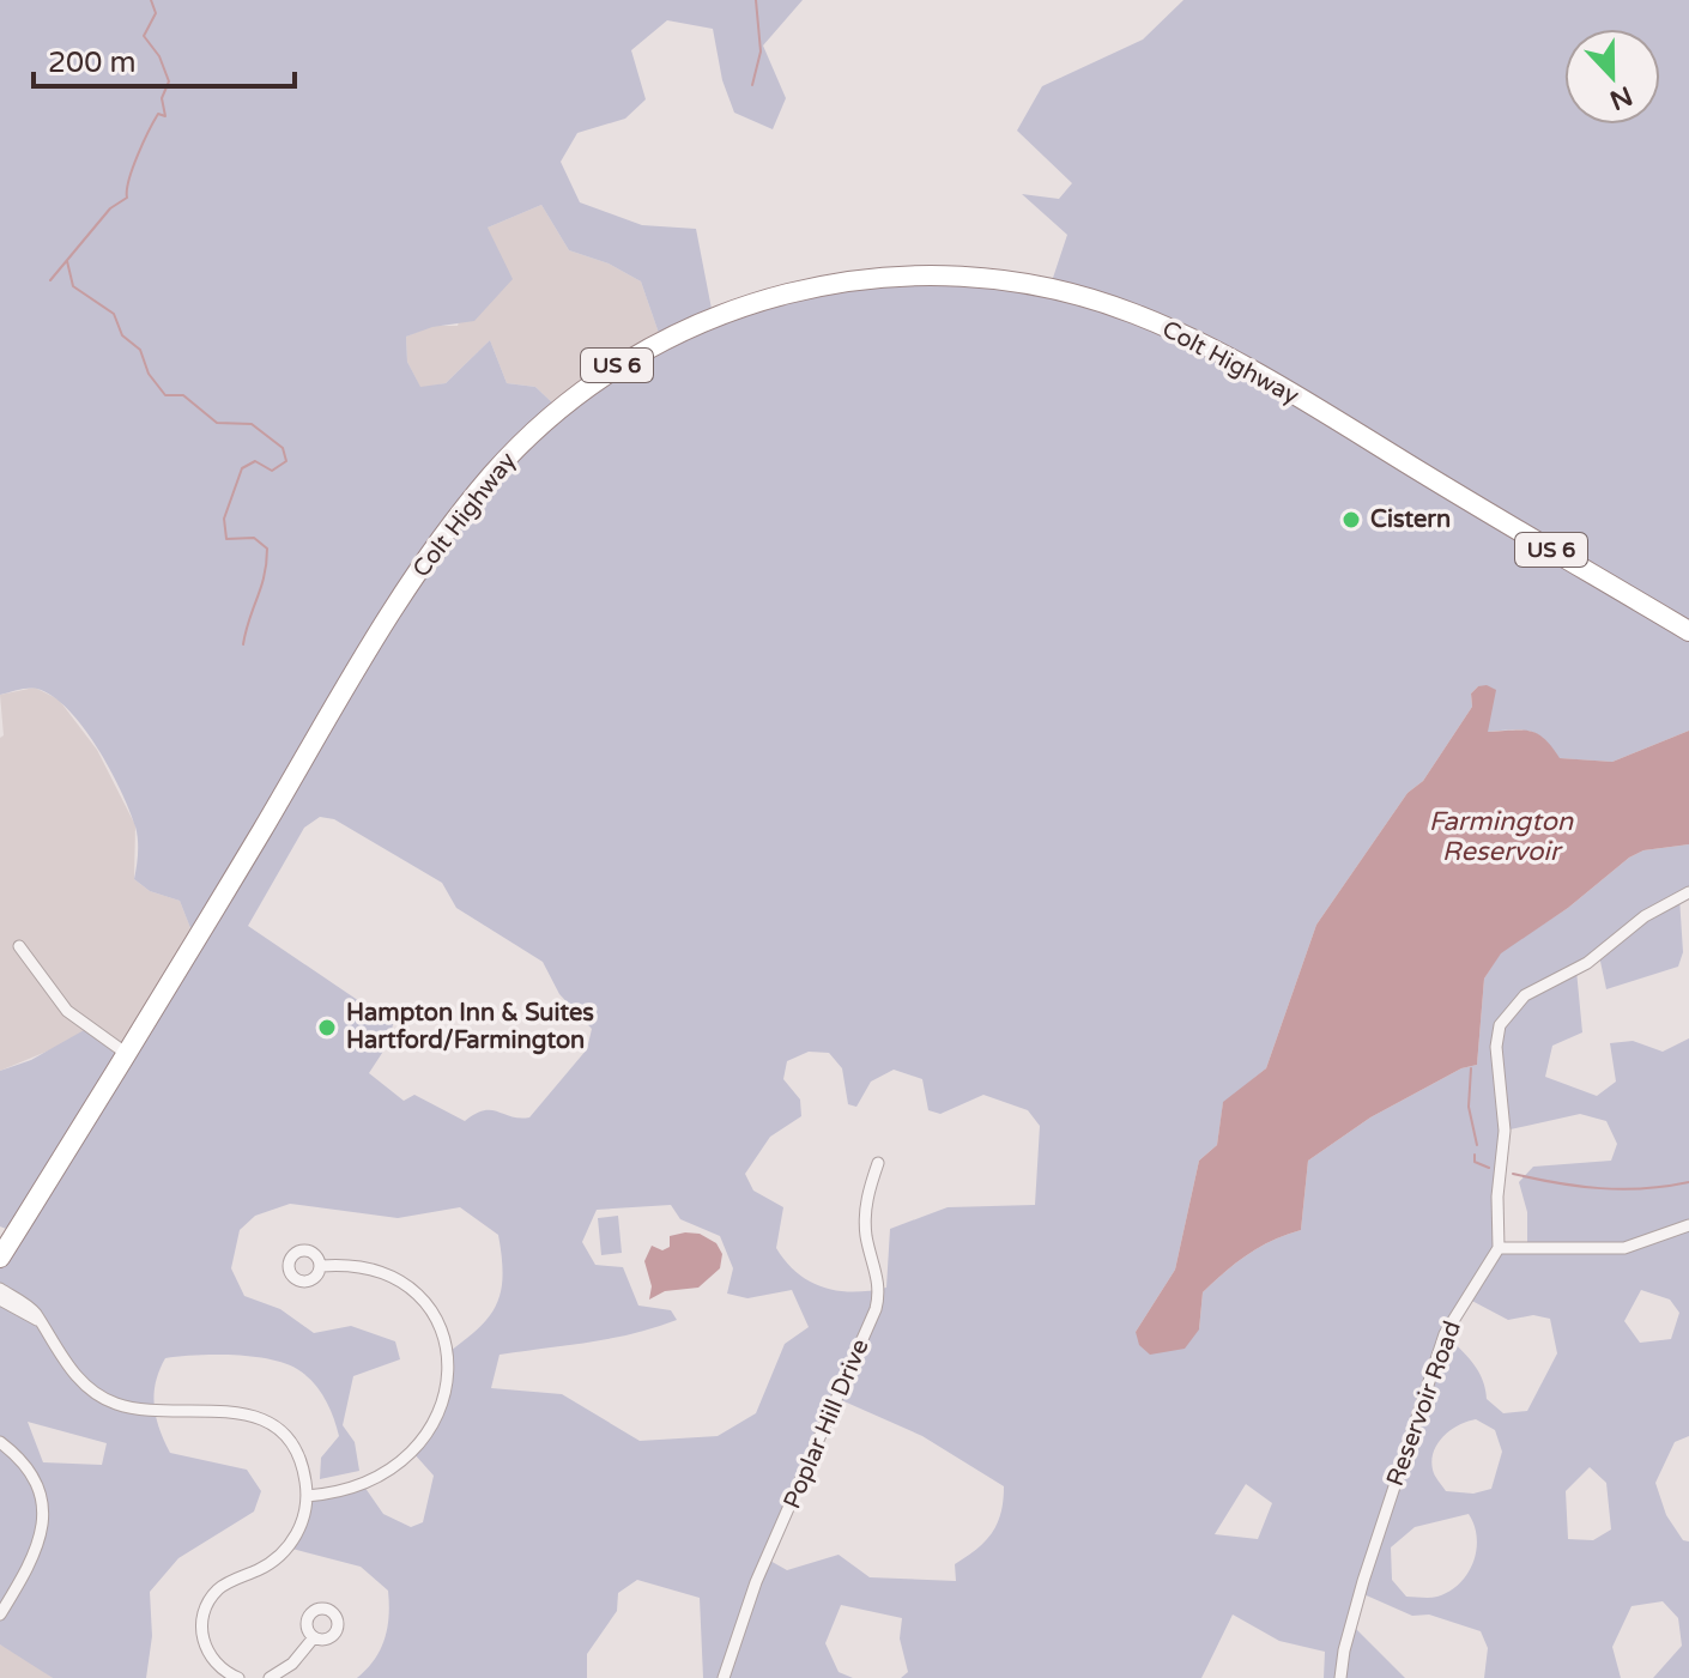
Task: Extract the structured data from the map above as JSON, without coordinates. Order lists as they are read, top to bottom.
{
  "streets": {
    "highway": ["Colt Highway", "US 6"],
    "street": ["Reservoir Road", "Poplar Hill Drive"]
  },
  "water": ["Farmington Reservoir"],
  "places": ["Cistern", "Hampton Inn & Suites Hartford/Farmington"],
  "scale_bar": "200 m",
  "north": "bottom"
}
